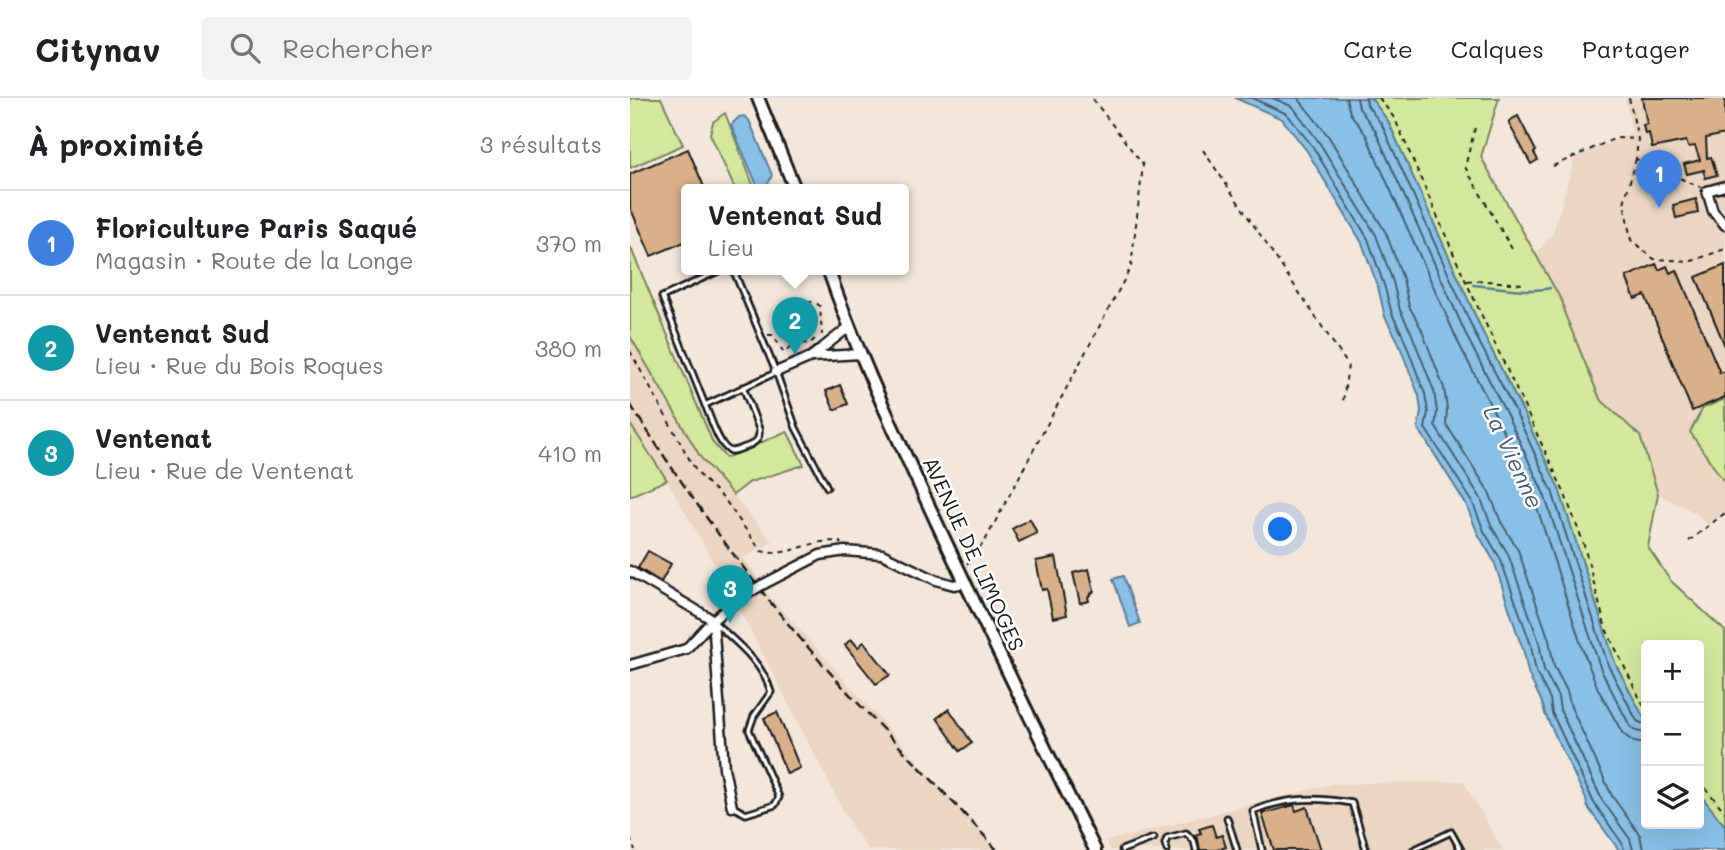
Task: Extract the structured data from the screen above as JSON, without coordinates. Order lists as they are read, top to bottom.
{
  "streets": {
    "main road": ["AVENUE DE LIMOGES"]
  },
  "water": ["La Vienne"],
  "page": {
    "header": "Citynav",
    "search": "Rechercher",
    "nav": ["Carte", "Calques", "Partager"],
    "heading": ["À proximité", "3 résultats"],
    "pins": ["1", "2", "3"],
    "popup": ["Ventenat Sud", "Lieu"],
    "list": [
      {
        "mark": "1",
        "name": "Floriculture Paris Saqué",
        "note": "Magasin · Route de la Longe",
        "value": "370 m"
      },
      {
        "mark": "2",
        "name": "Ventenat Sud",
        "note": "Lieu · Rue du Bois Roques",
        "value": "380 m"
      },
      {
        "mark": "3",
        "name": "Ventenat",
        "note": "Lieu · Rue de Ventenat",
        "value": "410 m"
      }
    ],
    "map_buttons": ["+", "−"]
  }
}
